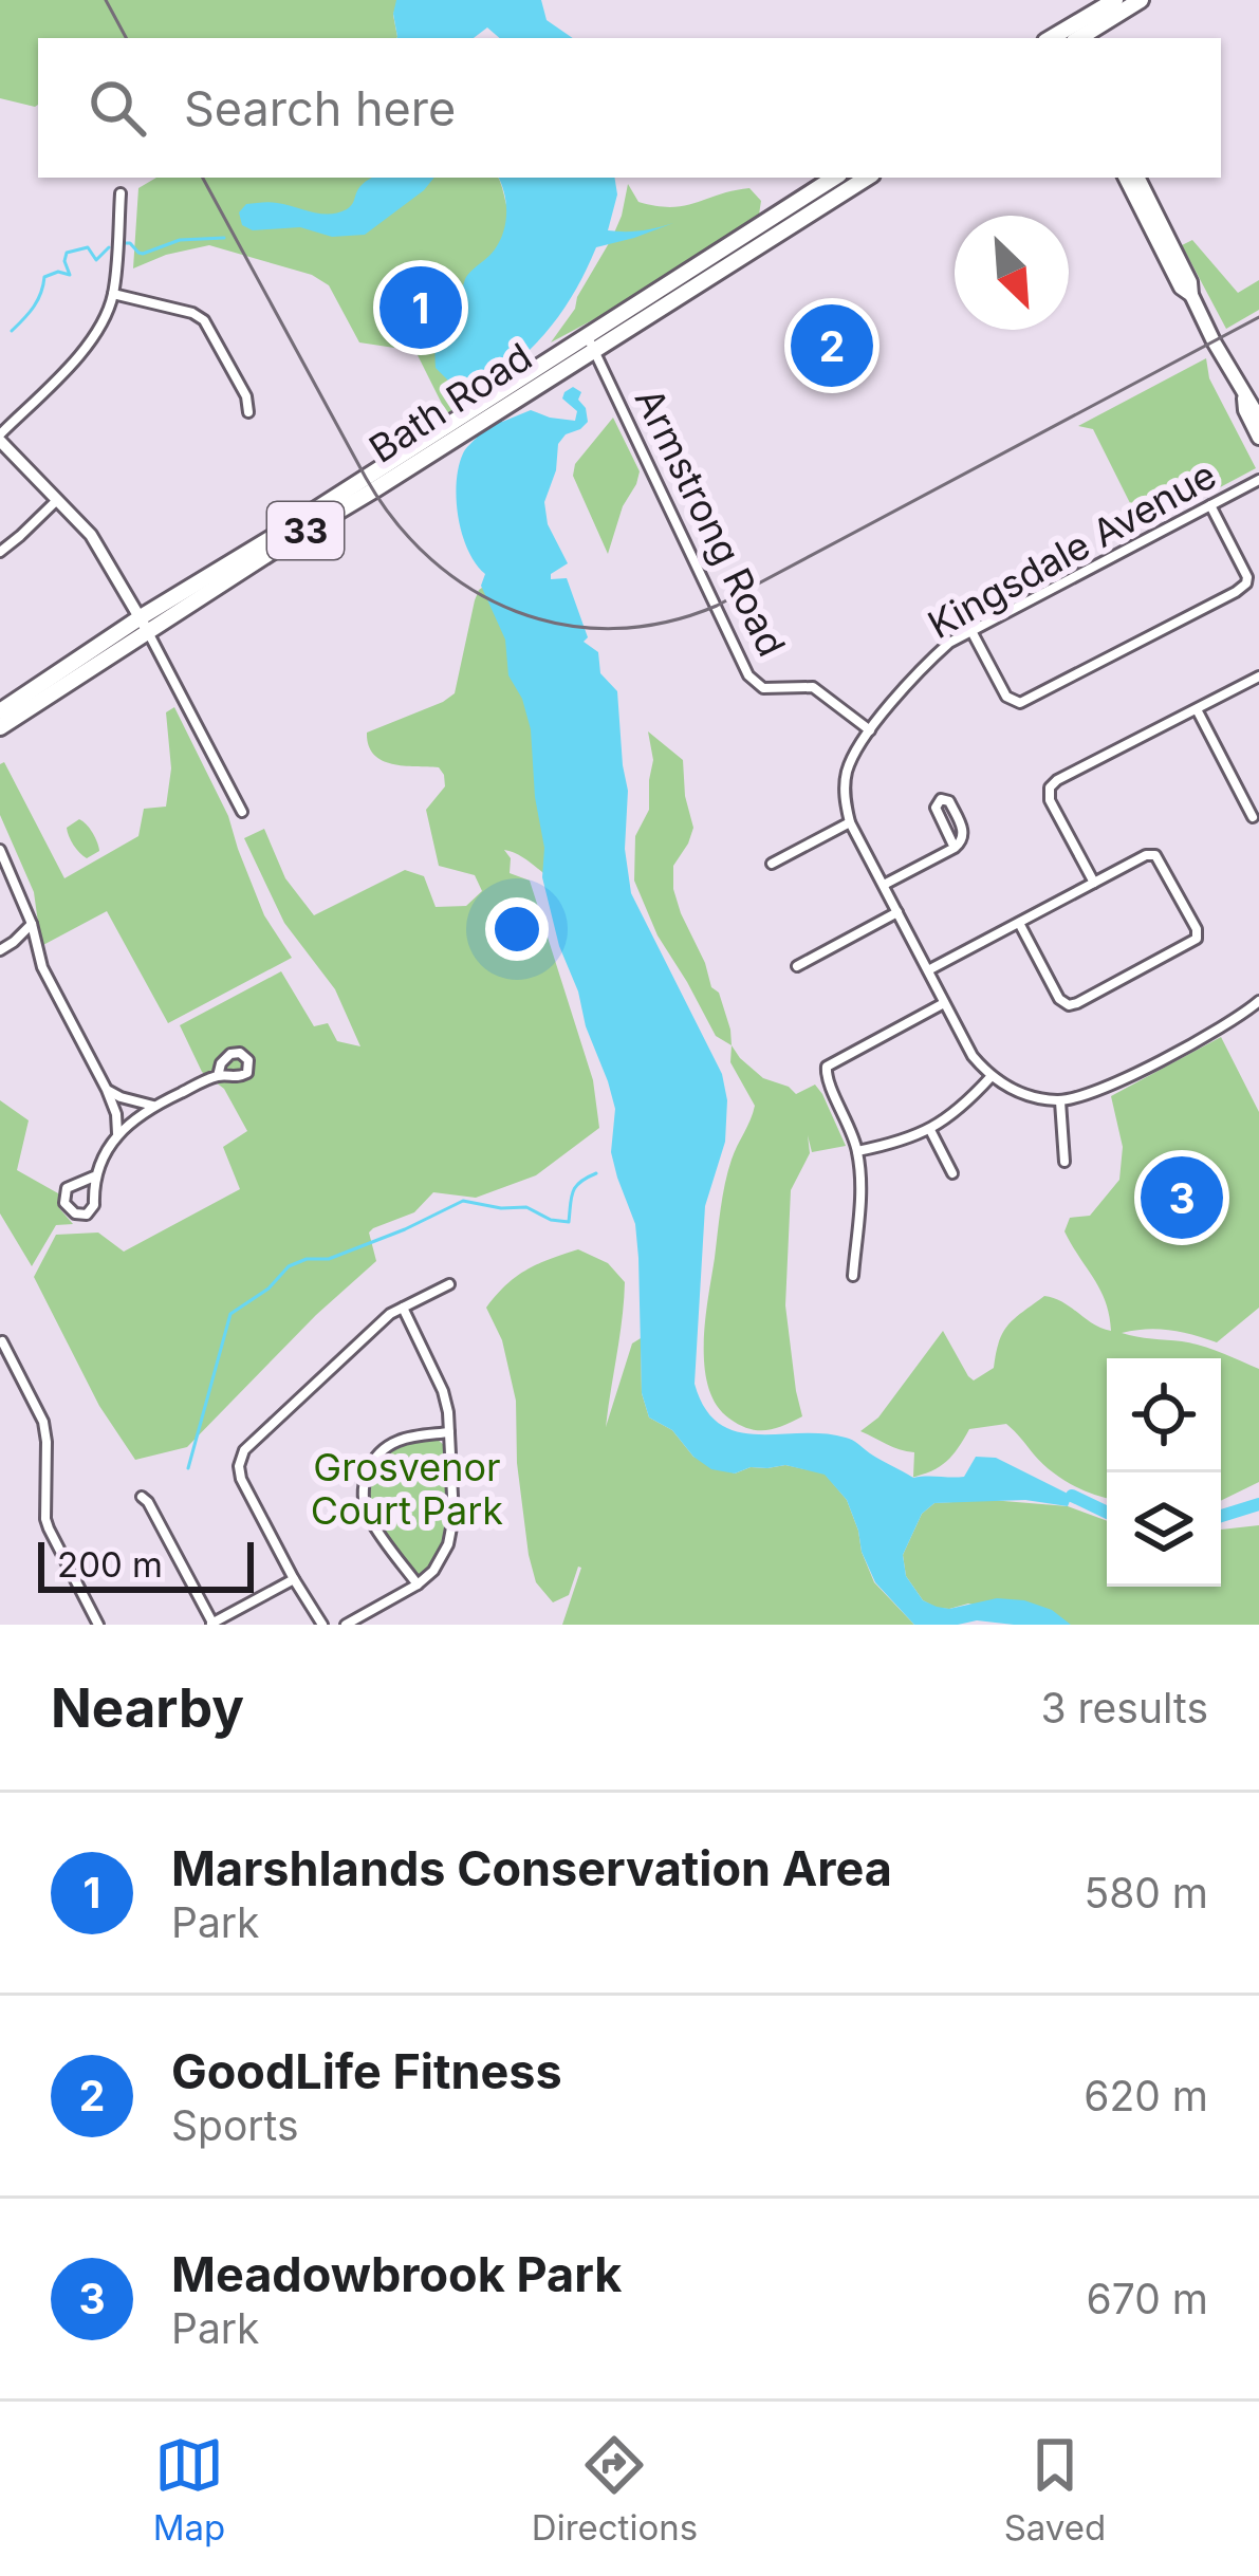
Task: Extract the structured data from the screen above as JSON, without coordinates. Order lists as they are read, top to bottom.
{
  "streets": {
    "main road": ["Bath Road", "33"],
    "street": ["Armstrong Road", "Kingsdale Avenue"]
  },
  "crossings": [
    ["Bath Road", "Armstrong Road"],
    ["Armstrong Road", "Kingsdale Avenue"]
  ],
  "parks": ["Grosvenor Court Park"],
  "scale_bar": "200 m",
  "north": "bottom right",
  "page": {
    "search": "Search here",
    "pins": ["1", "2", "3"],
    "scale": "200 m",
    "heading": ["Nearby", "3 results"],
    "list": [
      {
        "mark": "1",
        "name": "Marshlands Conservation Area",
        "note": "Park",
        "value": "580 m"
      },
      {
        "mark": "2",
        "name": "GoodLife Fitness",
        "note": "Sports",
        "value": "620 m"
      },
      {
        "mark": "3",
        "name": "Meadowbrook Park",
        "note": "Park",
        "value": "670 m"
      }
    ],
    "nav": ["Map", "Directions", "Saved"]
  }
}
